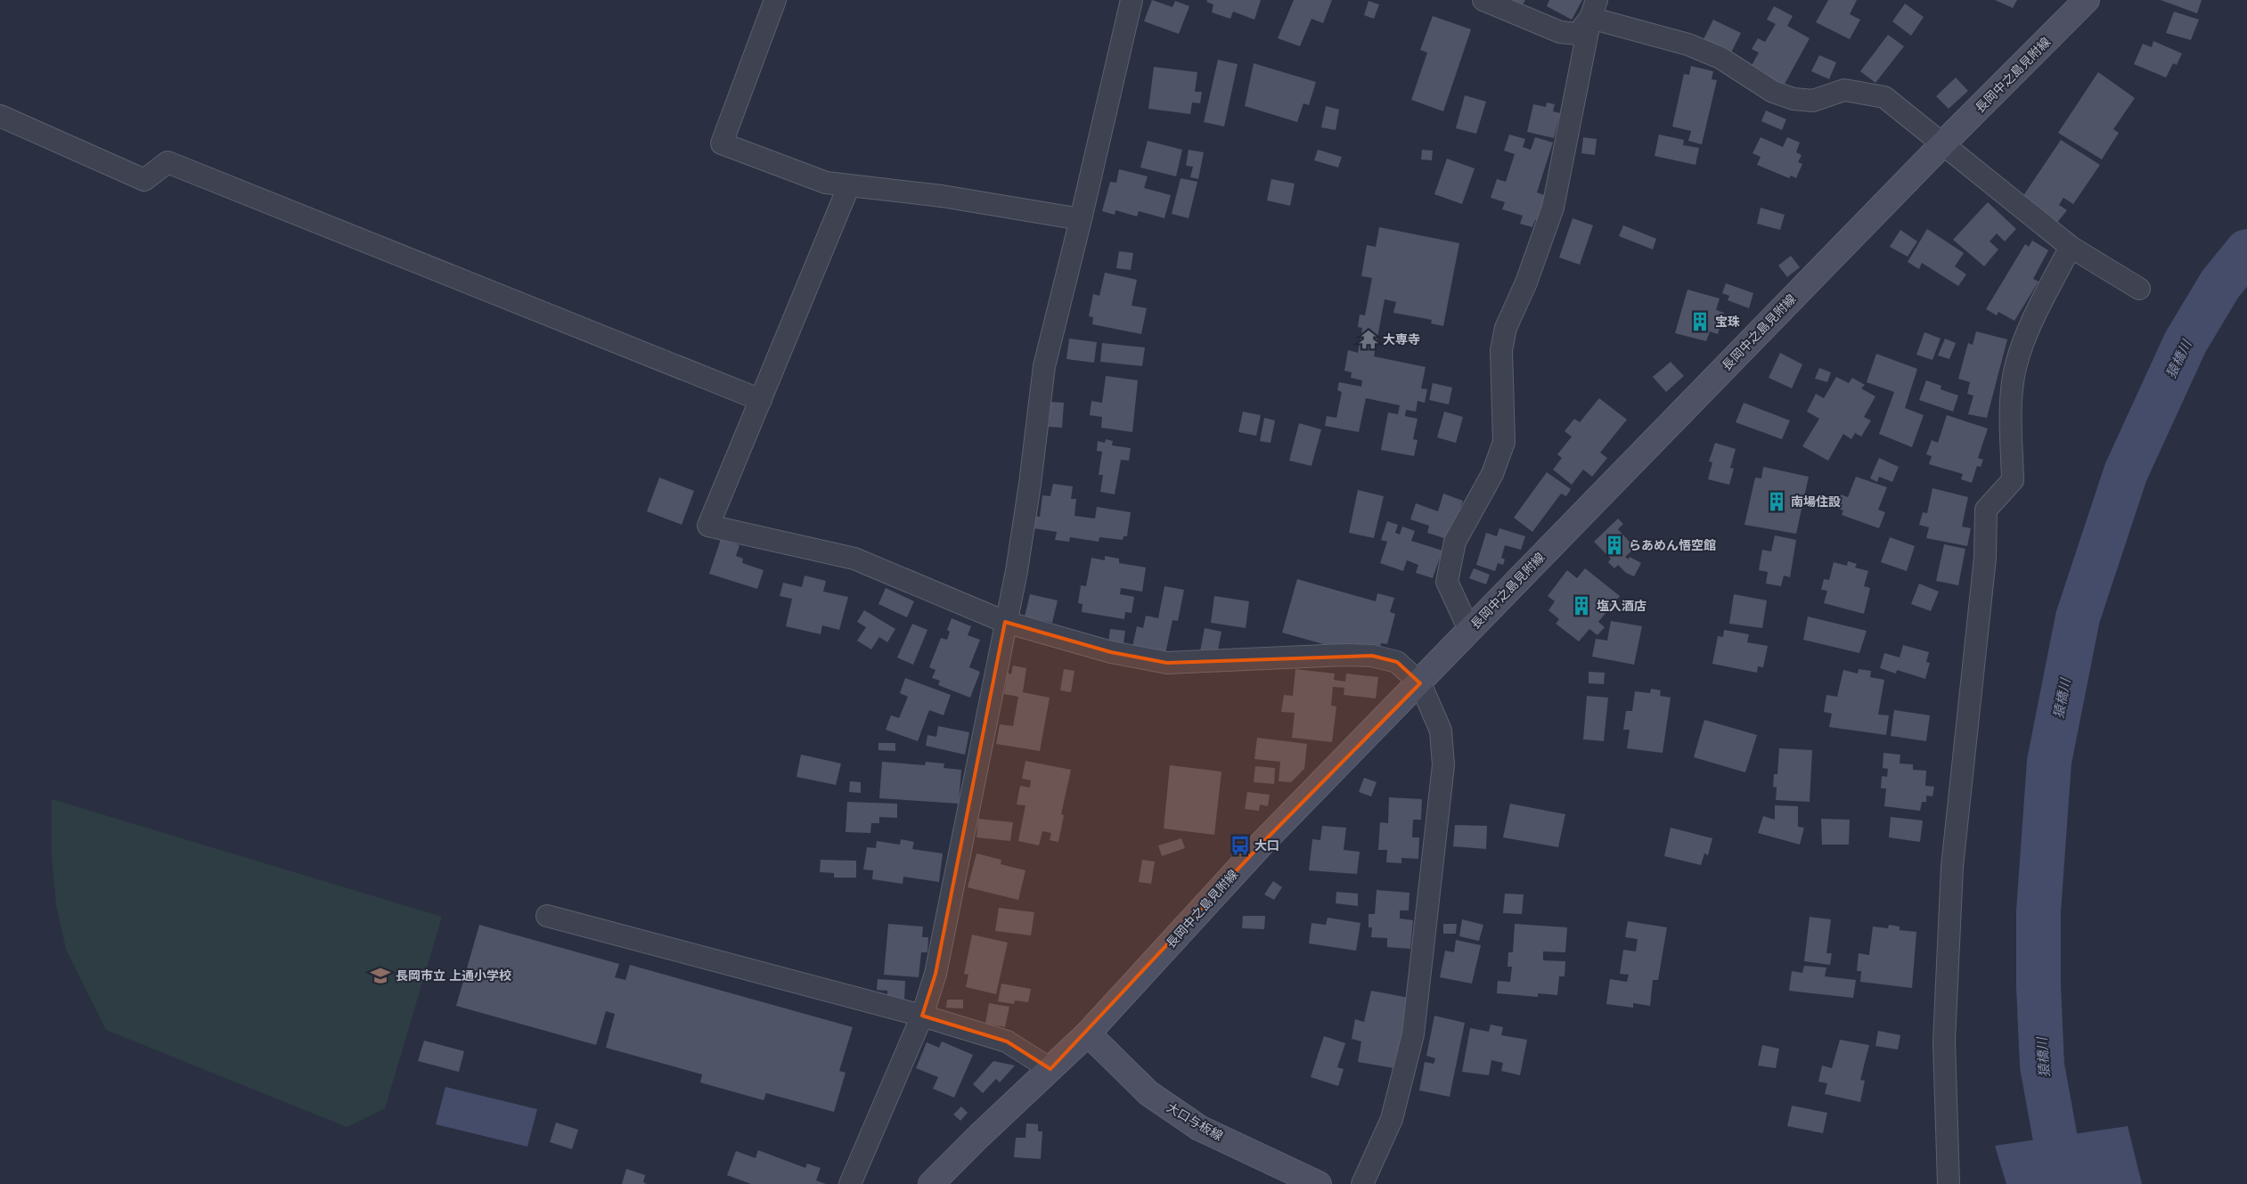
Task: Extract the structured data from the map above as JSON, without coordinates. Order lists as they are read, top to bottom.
{
  "streets": {
    "main road": ["長岡中之島見附線", "大口与板線"]
  },
  "crossings": [
    ["長岡中之島見附線", "大口与板線"]
  ],
  "water": ["猿橋川"],
  "places": {
    "building": [
      "宝珠",
      "南場住設",
      "らあめん悟空館",
      "塩入酒店"
    ],
    "temple": ["大専寺"],
    "bus stop": ["大口"],
    "school or university": ["長岡市立 上通小学校"]
  }
}
